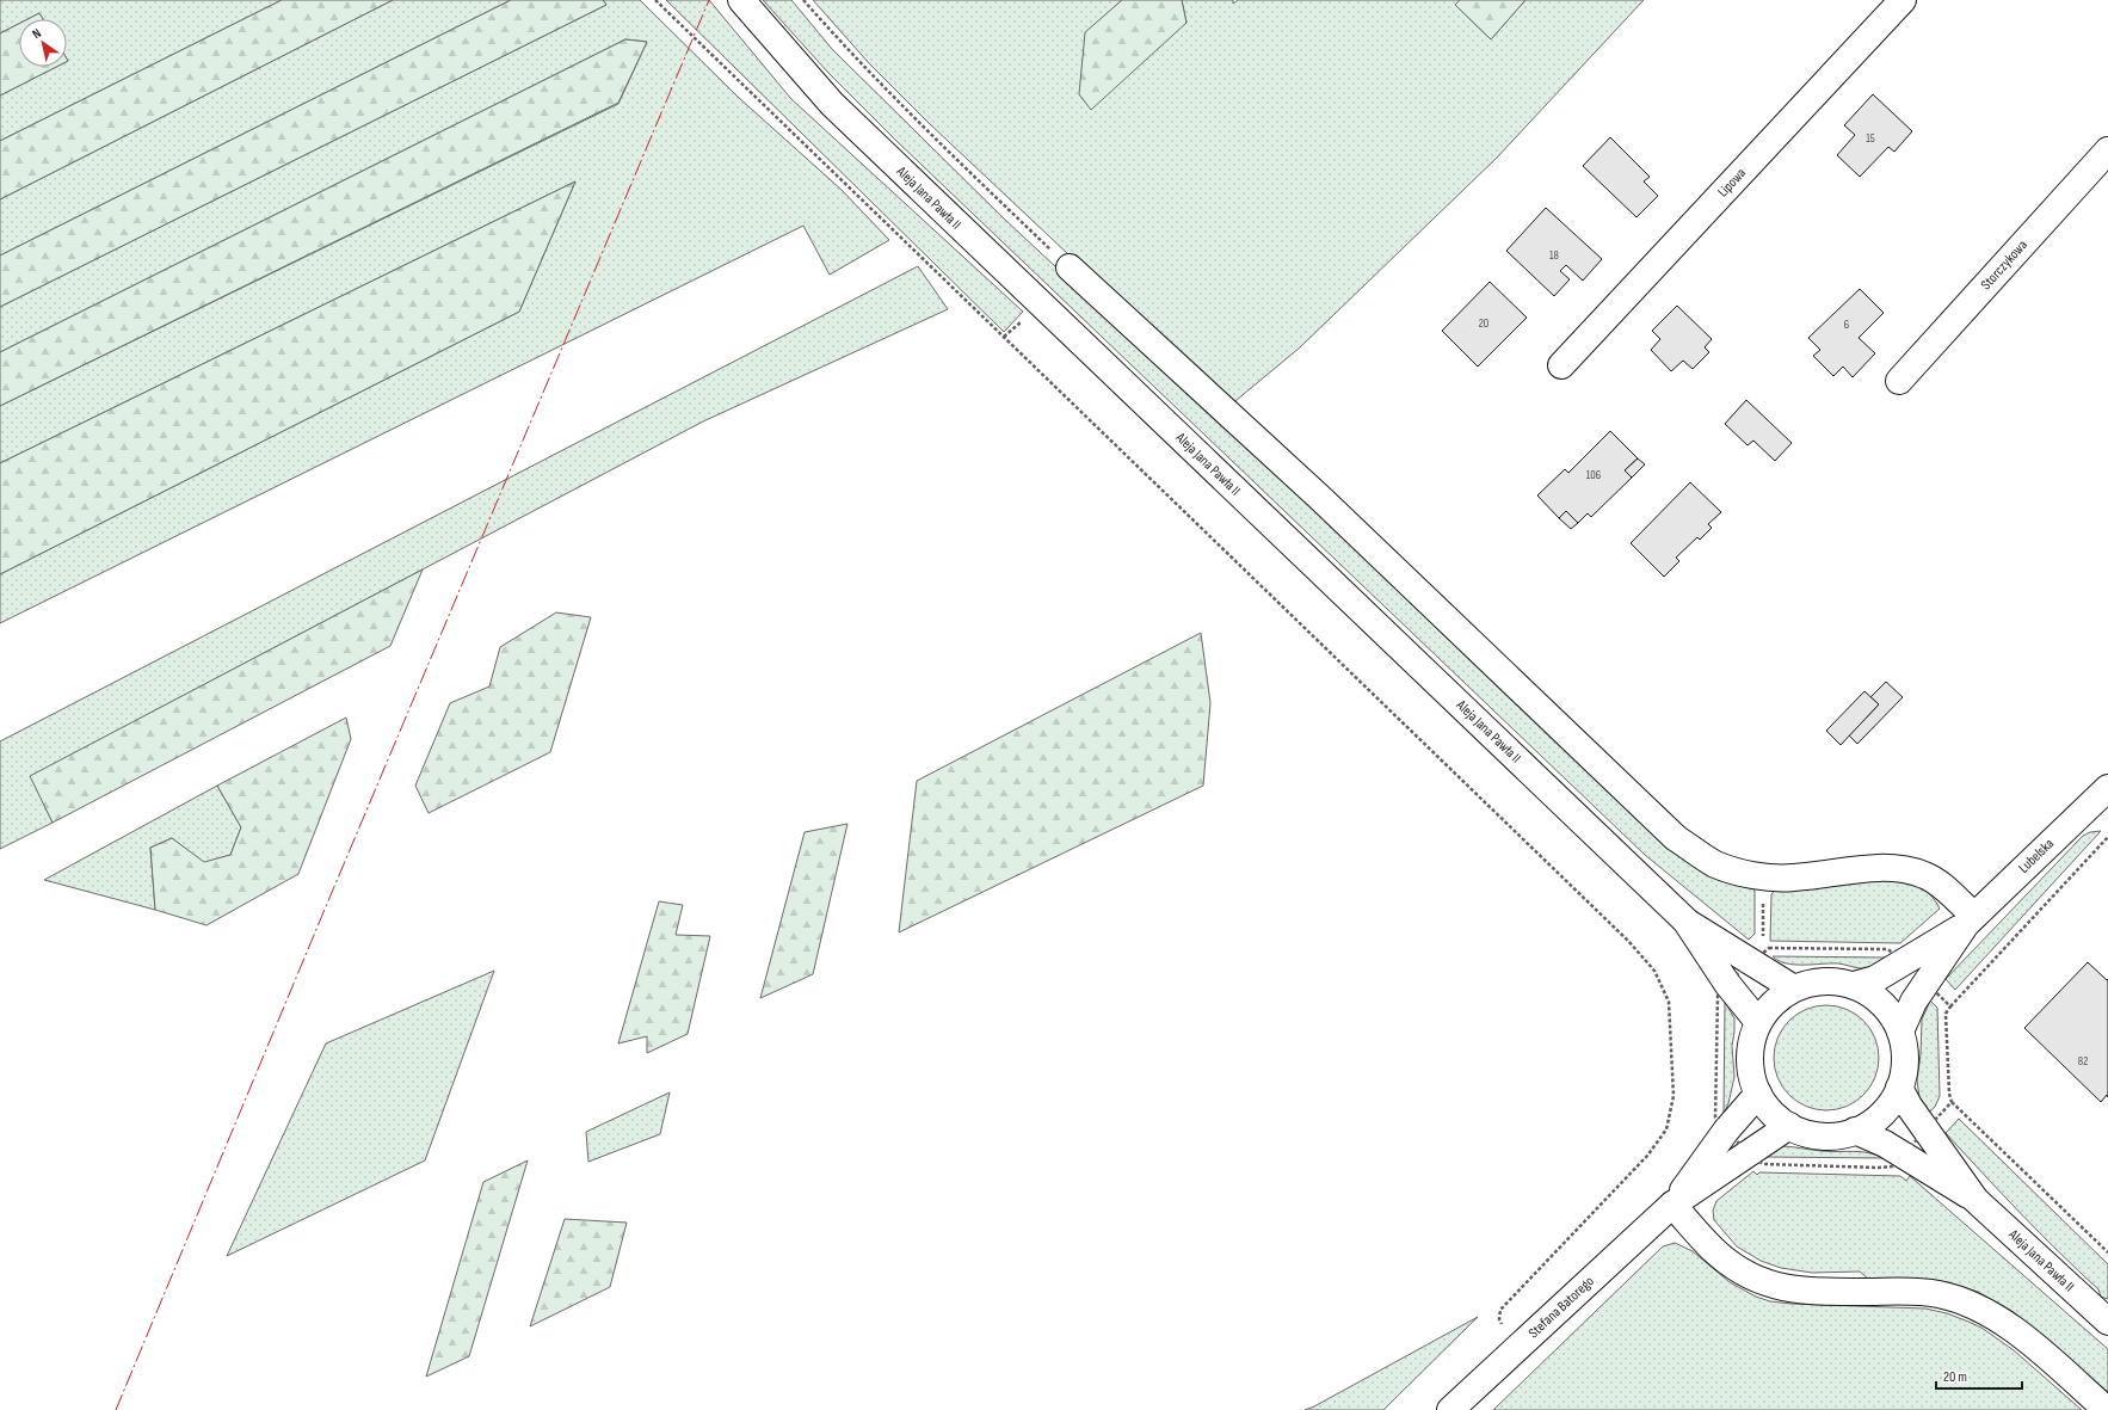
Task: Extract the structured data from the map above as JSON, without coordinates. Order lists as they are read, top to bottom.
{
  "streets": {
    "main road": [
      "Lipowa",
      "Aleja Jana Pawła II",
      "Storczykowa",
      "Lubelska",
      "Stefana Batorego"
    ]
  },
  "crossings": [
    ["Aleja Jana Pawła II", "Lubelska"],
    ["Aleja Jana Pawła II", "Stefana Batorego"],
    ["Lubelska", "Stefana Batorego"]
  ],
  "house_numbers": [
    "15",
    "18",
    "20",
    "6",
    "106",
    "82"
  ],
  "scale_bar": "20 m",
  "north": "top left"
}
